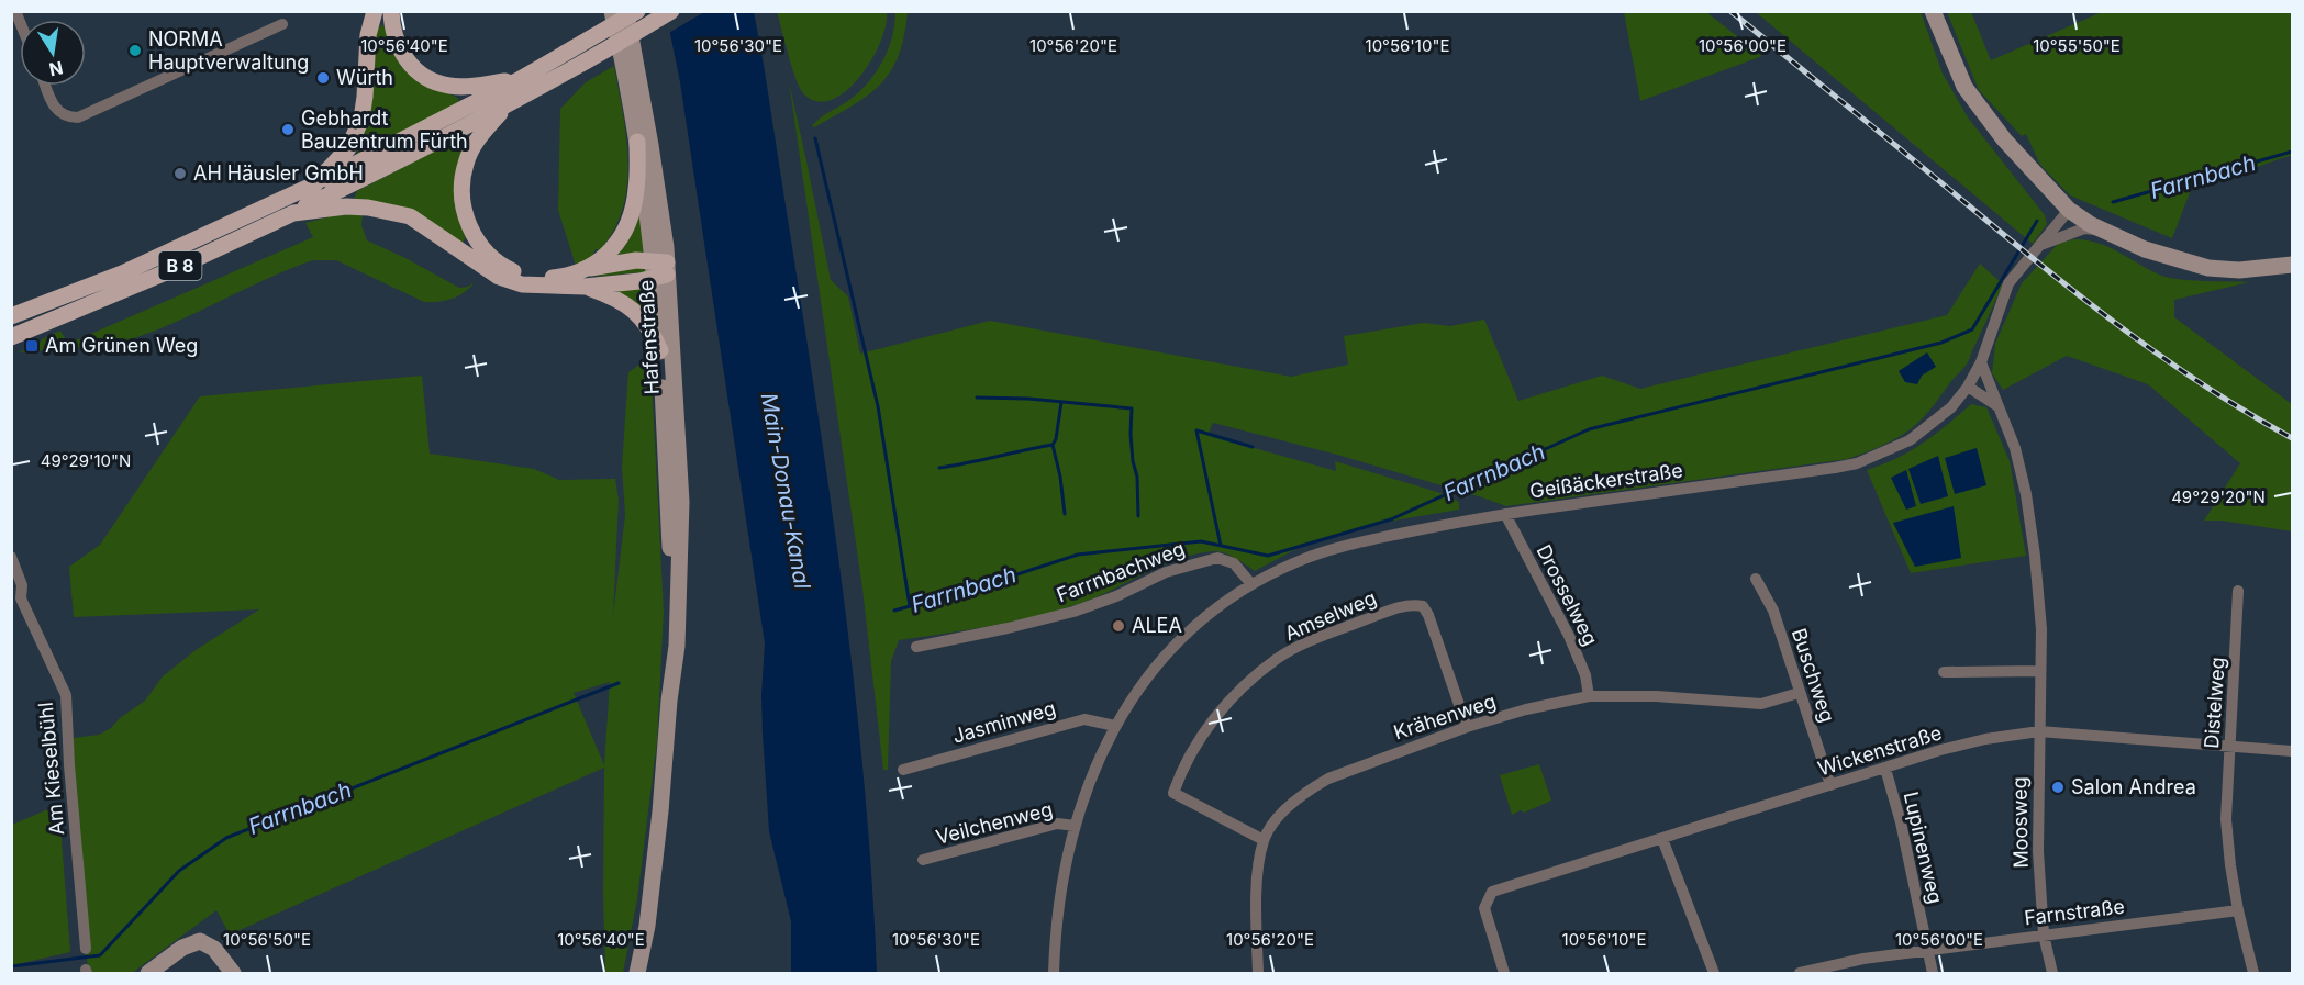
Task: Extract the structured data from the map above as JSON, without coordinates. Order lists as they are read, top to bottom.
{
  "streets": {
    "main road": ["B 8", "Hafenstraße"],
    "street": [
      "Geißäckerstraße",
      "Farrnbachweg",
      "Drosselweg",
      "Amselweg",
      "Buschweg",
      "Distelweg",
      "Krähenweg",
      "Jasminweg",
      "Wickenstraße",
      "Am Kieselbühl",
      "Moosweg",
      "Veilchenweg",
      "Lupinenweg",
      "Farnstraße"
    ]
  },
  "crossings": [
    ["Geißäckerstraße", "Farrnbachweg"],
    ["Geißäckerstraße", "Drosselweg"],
    ["Geißäckerstraße", "Jasminweg"],
    ["Geißäckerstraße", "Moosweg"],
    ["Geißäckerstraße", "Veilchenweg"],
    ["Drosselweg", "Krähenweg"],
    ["Amselweg", "Krähenweg"],
    ["Buschweg", "Krähenweg"],
    ["Buschweg", "Wickenstraße"],
    ["Distelweg", "Wickenstraße"],
    ["Distelweg", "Farnstraße"],
    ["Wickenstraße", "Moosweg"],
    ["Wickenstraße", "Lupinenweg"],
    ["Moosweg", "Farnstraße"],
    ["Lupinenweg", "Farnstraße"]
  ],
  "water": ["Farrnbach", "Main-Donau-Kanal"],
  "places": {
    "other": [
      "NORMA Hauptverwaltung",
      "Würth",
      "Gebhardt Bauzentrum Fürth",
      "AH Häusler GmbH",
      "ALEA",
      "Salon Andrea"
    ],
    "transit": ["Am Grünen Weg"]
  },
  "north": "bottom",
  "coordinates": [
    "10°56'40\"E",
    "10°56'30\"E",
    "10°56'20\"E",
    "10°56'10\"E",
    "10°56'00\"E",
    "10°55'50\"E",
    "49°29'10\"N",
    "49°29'20\"N",
    "10°56'50\"E"
  ]
}
